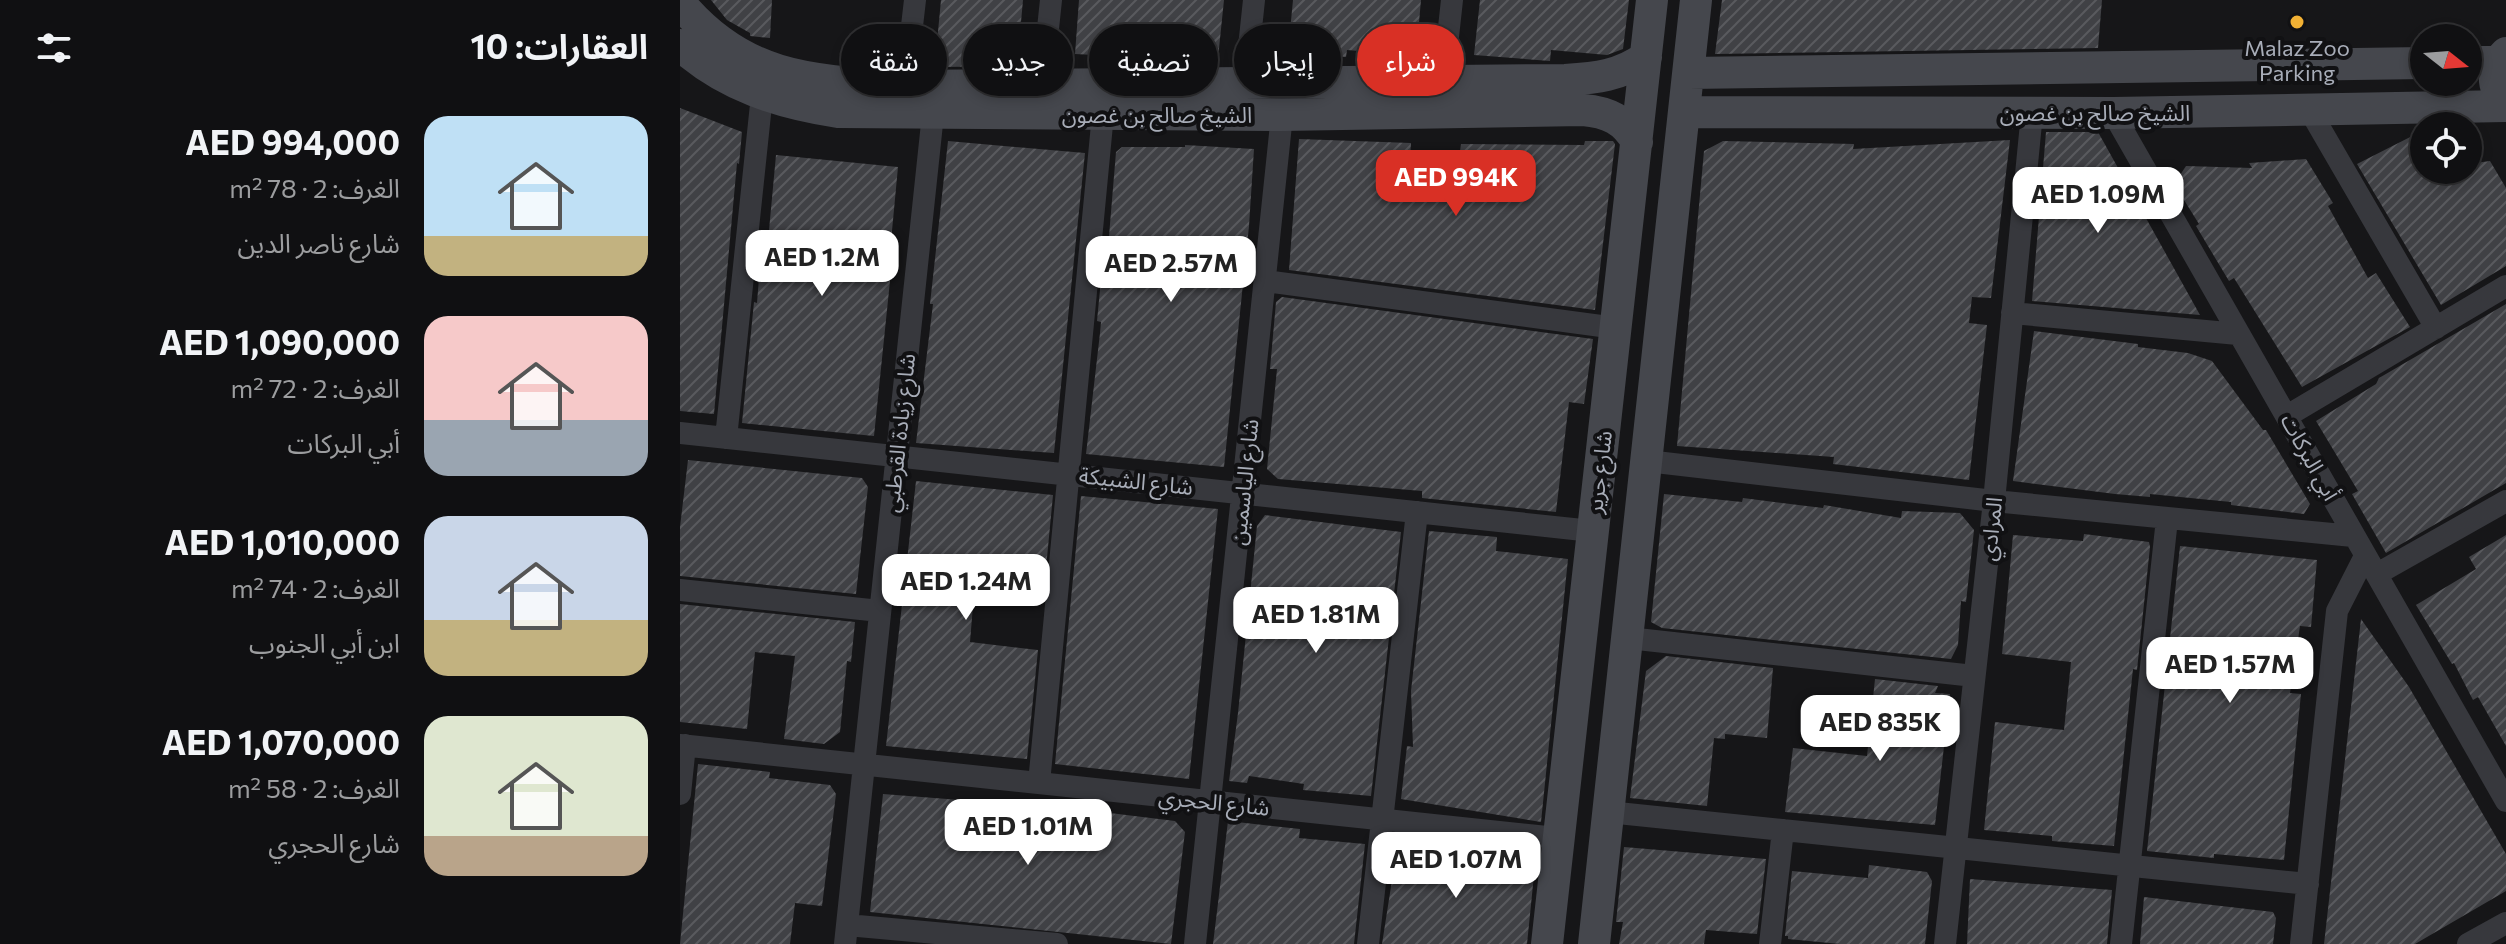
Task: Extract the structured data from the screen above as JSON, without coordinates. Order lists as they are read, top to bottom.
{
  "streets": {
    "street": [
      "الشيخ صالح بن غصون",
      "شارع زيادة القرطبي",
      "أبي البركات",
      "شارع جرير",
      "شارع الشبيكة",
      "شارع الياسمين",
      "المرادي",
      "شارع الحجري"
    ]
  },
  "crossings": [
    ["الشيخ صالح بن غصون", "شارع زيادة القرطبي"],
    ["الشيخ صالح بن غصون", "أبي البركات"],
    ["الشيخ صالح بن غصون", "شارع جرير"],
    ["الشيخ صالح بن غصون", "شارع الياسمين"],
    ["الشيخ صالح بن غصون", "المرادي"],
    ["شارع زيادة القرطبي", "شارع الشبيكة"],
    ["شارع زيادة القرطبي", "شارع الحجري"],
    ["شارع جرير", "شارع الشبيكة"],
    ["شارع جرير", "شارع الحجري"],
    ["شارع الشبيكة", "شارع الياسمين"],
    ["شارع الياسمين", "شارع الحجري"]
  ],
  "places": ["Malaz Zoo Parking"],
  "north": "right",
  "page": {
    "heading": "العقارات: 10",
    "chip": [
      "شراء",
      "إيجار",
      "تصفية",
      "جديد",
      "شقة"
    ],
    "list": [
      {
        "name": "AED 994,000",
        "note": "الغرف: 2 · 78 m² · شارع ناصر الدين"
      },
      {
        "name": "AED 1,090,000",
        "note": "الغرف: 2 · 72 m² · أبي البركات"
      },
      {
        "name": "AED 1,010,000",
        "note": "الغرف: 2 · 74 m² · ابن أبي الجنوب"
      },
      {
        "name": "AED 1,070,000",
        "note": "الغرف: 2 · 58 m² · شارع الحجري"
      }
    ],
    "price": [
      "AED 994K",
      "AED 1.09M",
      "AED 1.2M",
      "AED 2.57M",
      "AED 1.24M",
      "AED 1.81M",
      "AED 1.57M",
      "AED 835K",
      "AED 1.01M",
      "AED 1.07M"
    ]
  }
}
